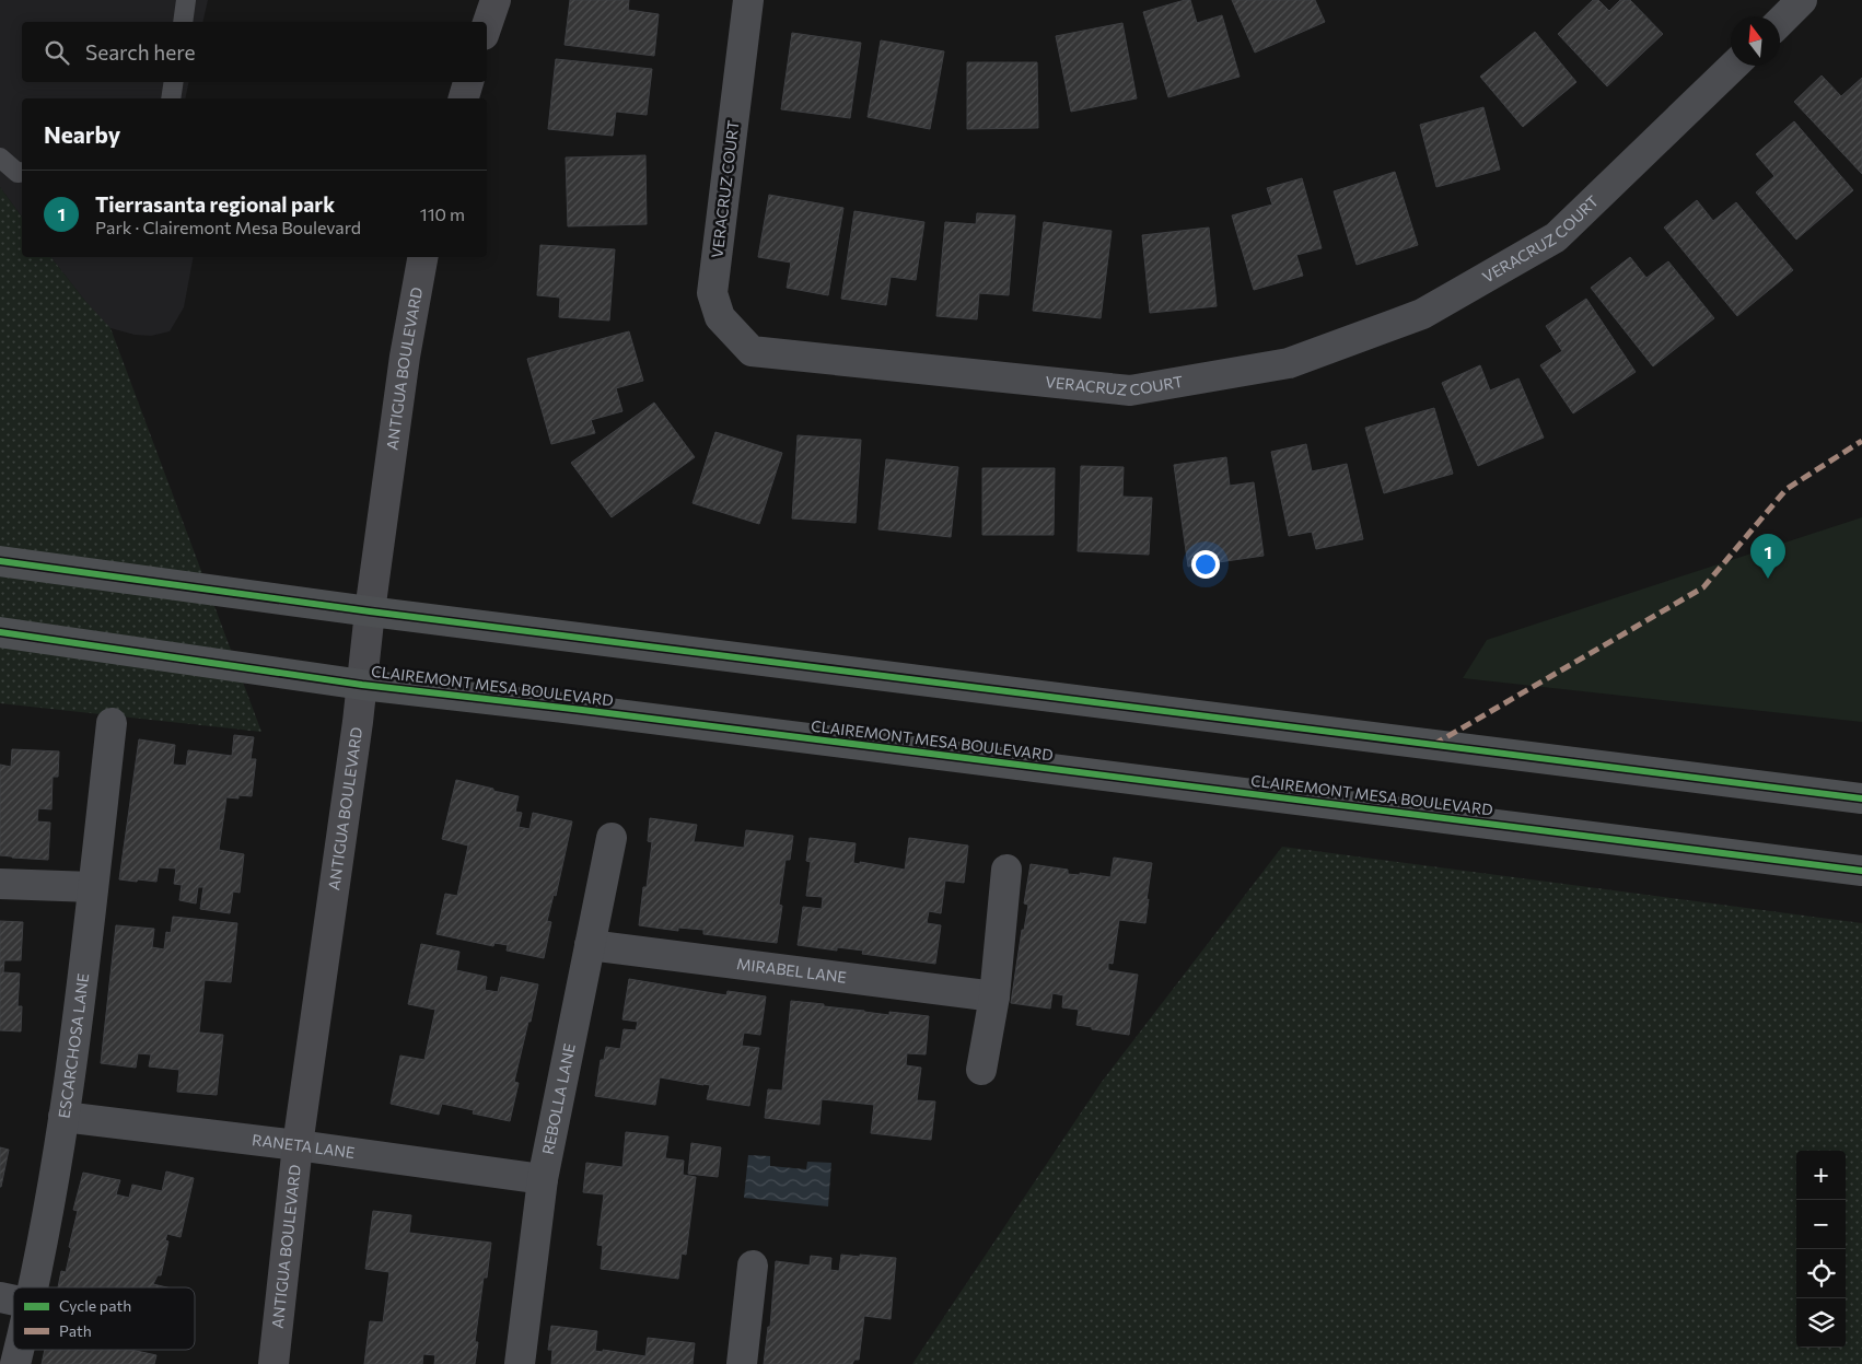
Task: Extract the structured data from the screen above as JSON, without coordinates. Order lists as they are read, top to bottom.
{
  "streets": {
    "main road": ["CLAIREMONT MESA BOULEVARD"],
    "street": [
      "VERACRUZ COURT",
      "ANTIGUA BOULEVARD",
      "MIRABEL LANE",
      "ESCARCHOSA LANE",
      "REBOLLA LANE",
      "RANETA LANE"
    ]
  },
  "crossings": [
    ["ANTIGUA BOULEVARD", "CLAIREMONT MESA BOULEVARD"],
    ["ANTIGUA BOULEVARD", "RANETA LANE"],
    ["MIRABEL LANE", "REBOLLA LANE"],
    ["ESCARCHOSA LANE", "RANETA LANE"],
    ["REBOLLA LANE", "RANETA LANE"]
  ],
  "legend": ["Cycle path", "Path"],
  "north": "top",
  "page": {
    "search": "Search here",
    "heading": "Nearby",
    "list": [
      {
        "mark": "1",
        "name": "Tierrasanta regional park",
        "note": "Park · Clairemont Mesa Boulevard",
        "value": "110 m"
      }
    ],
    "pins": "1",
    "map_buttons": ["+", "−"]
  }
}
